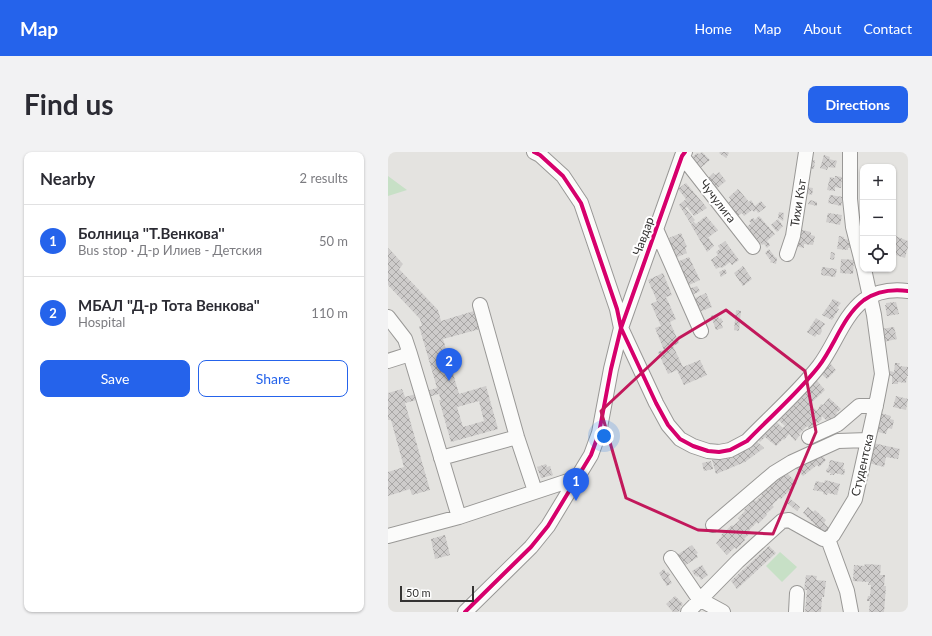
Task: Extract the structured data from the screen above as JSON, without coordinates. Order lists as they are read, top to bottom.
{
  "streets": {
    "street": [
      "Чучулига",
      "Тихи Кът",
      "Чавдар",
      "Студентска"
    ]
  },
  "crossings": [
    ["Чучулига", "Чавдар"]
  ],
  "scale_bar": "50 m",
  "page": {
    "header": "Map",
    "nav": [
      "Home",
      "Map",
      "About",
      "Contact"
    ],
    "buttons": [
      "Directions",
      ["Save", "Share"]
    ],
    "title": "Find us",
    "heading": ["Nearby", "2 results"],
    "map_buttons": ["+", "−"],
    "list": [
      {
        "mark": "1",
        "name": "Болница ''Т.Венкова''",
        "note": "Bus stop · Д-р Илиев - Детския",
        "value": "50 m"
      },
      {
        "mark": "2",
        "name": "МБАЛ \"Д-р Тота Венкова\"",
        "note": "Hospital",
        "value": "110 m"
      }
    ],
    "pins": ["2", "1"],
    "scale": "50 m"
  }
}
